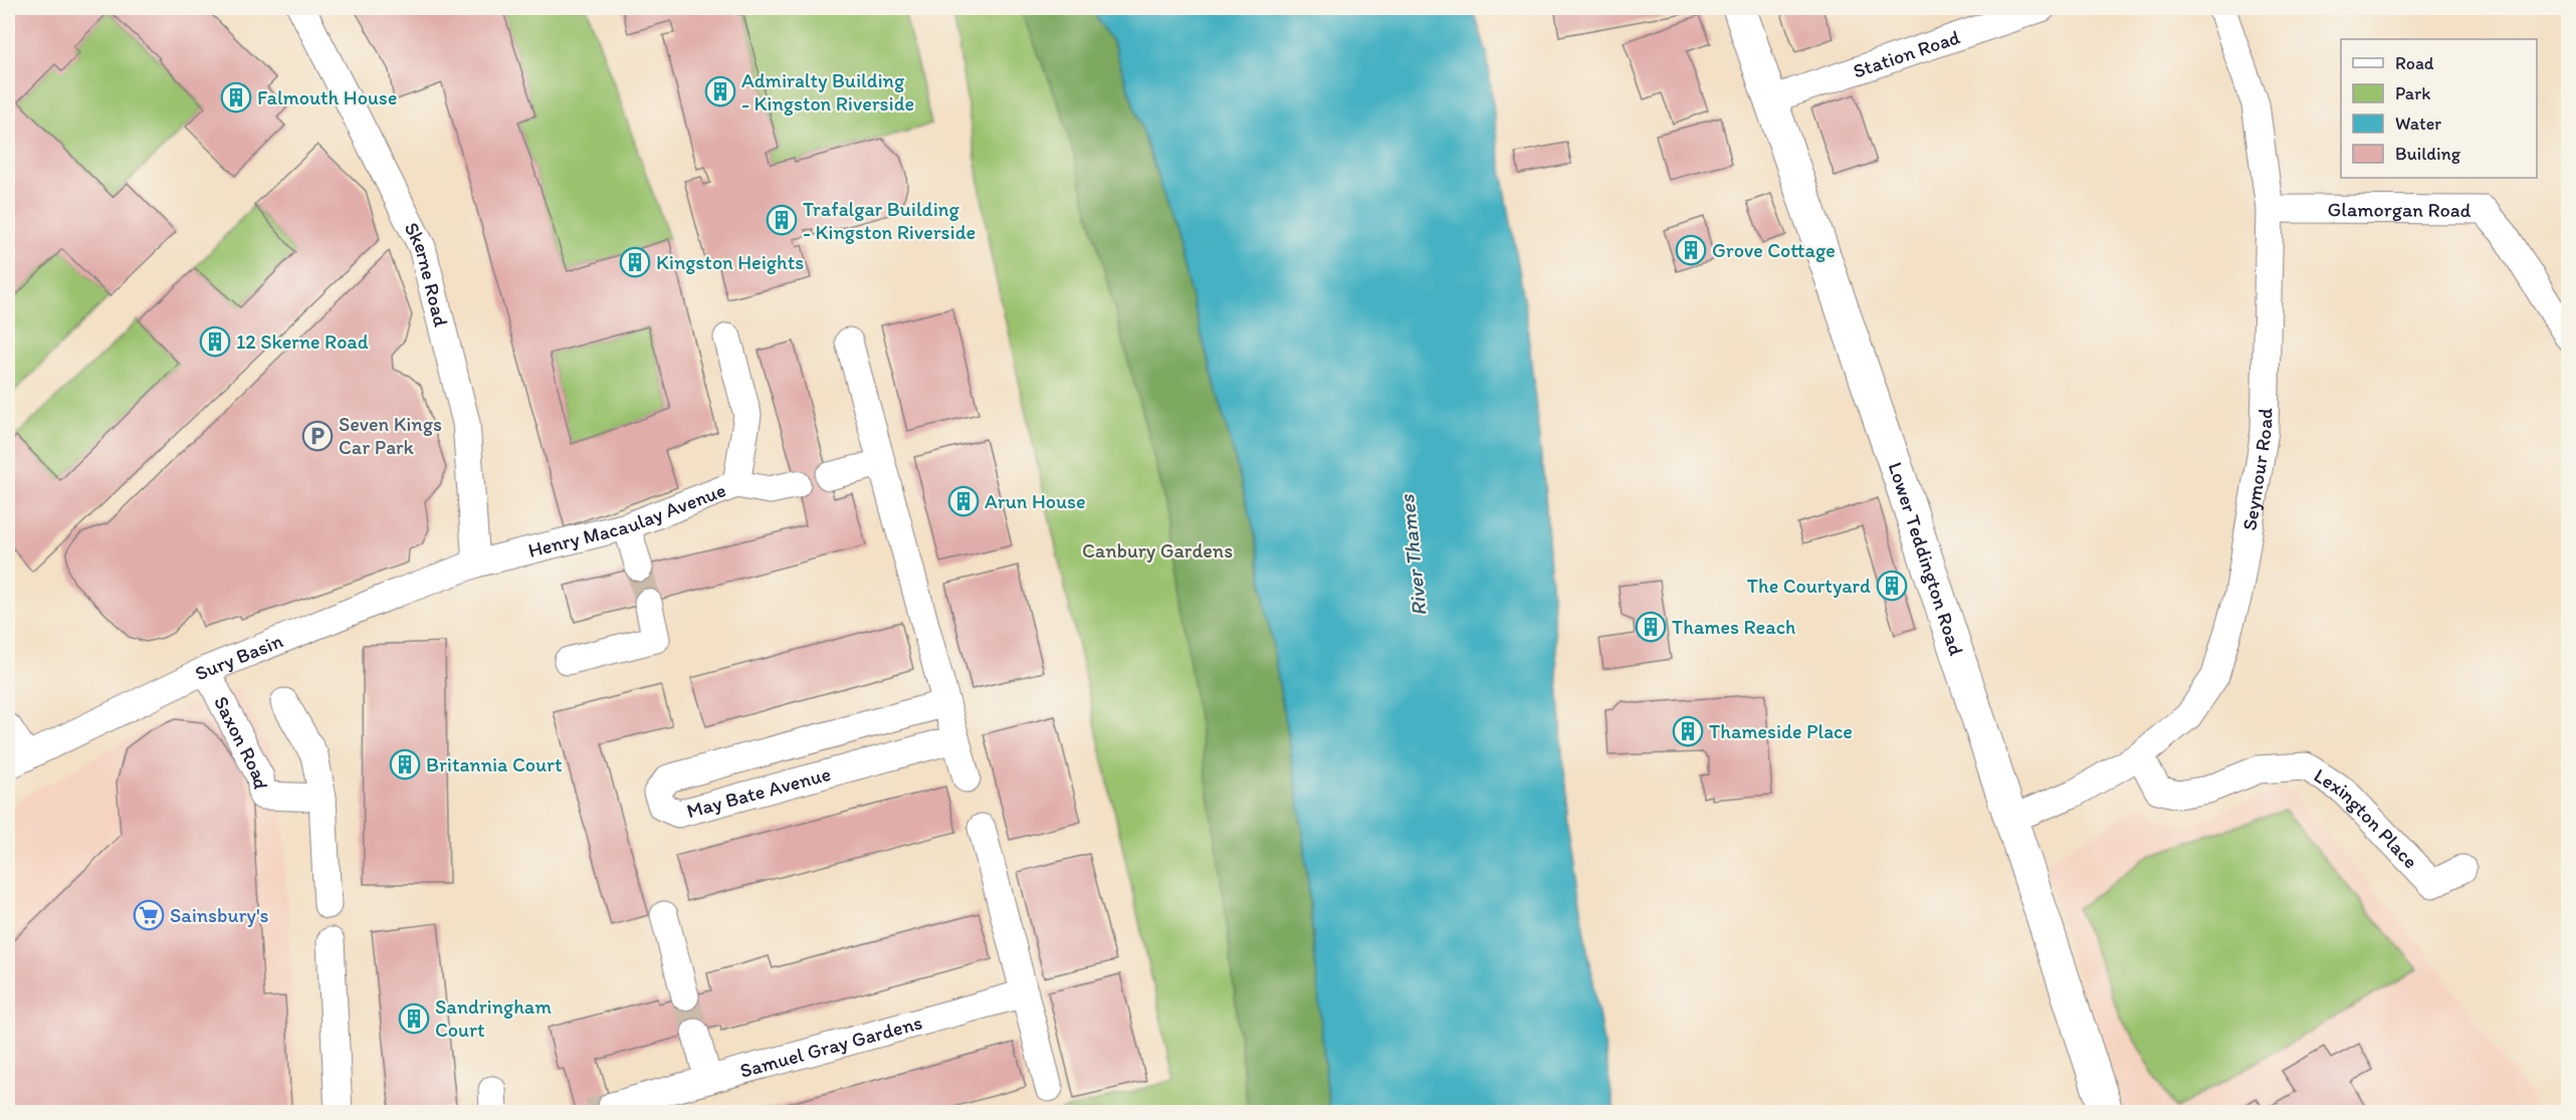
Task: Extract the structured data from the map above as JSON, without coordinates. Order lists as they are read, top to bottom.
{
  "streets": {
    "street": [
      "Station Road",
      "Glamorgan Road",
      "Skerne Road",
      "Seymour Road",
      "Henry Macaulay Avenue",
      "Lower Teddington Road",
      "Sury Basin",
      "Saxon Road",
      "May Bate Avenue",
      "Lexington Place",
      "Samuel Gray Gardens"
    ]
  },
  "crossings": [
    ["Station Road", "Lower Teddington Road"],
    ["Glamorgan Road", "Seymour Road"],
    ["Skerne Road", "Henry Macaulay Avenue"],
    ["Skerne Road", "Sury Basin"],
    ["Seymour Road", "Lower Teddington Road"],
    ["Seymour Road", "Lexington Place"],
    ["Henry Macaulay Avenue", "Sury Basin"],
    ["Sury Basin", "Saxon Road"]
  ],
  "water": ["River Thames"],
  "parks": ["Canbury Gardens"],
  "places": {
    "building": [
      "Admiralty Building - Kingston Riverside",
      "Falmouth House",
      "Trafalgar Building - Kingston Riverside",
      "Grove Cottage",
      "Kingston Heights",
      "12 Skerne Road",
      "Arun House",
      "The Courtyard",
      "Thames Reach",
      "Thameside Place",
      "Britannia Court",
      "Sandringham Court"
    ],
    "parking": ["Seven Kings Car Park"],
    "supermarket": ["Sainsbury's"]
  },
  "legend": [
    "Road",
    "Park",
    "Water",
    "Building"
  ]
}
